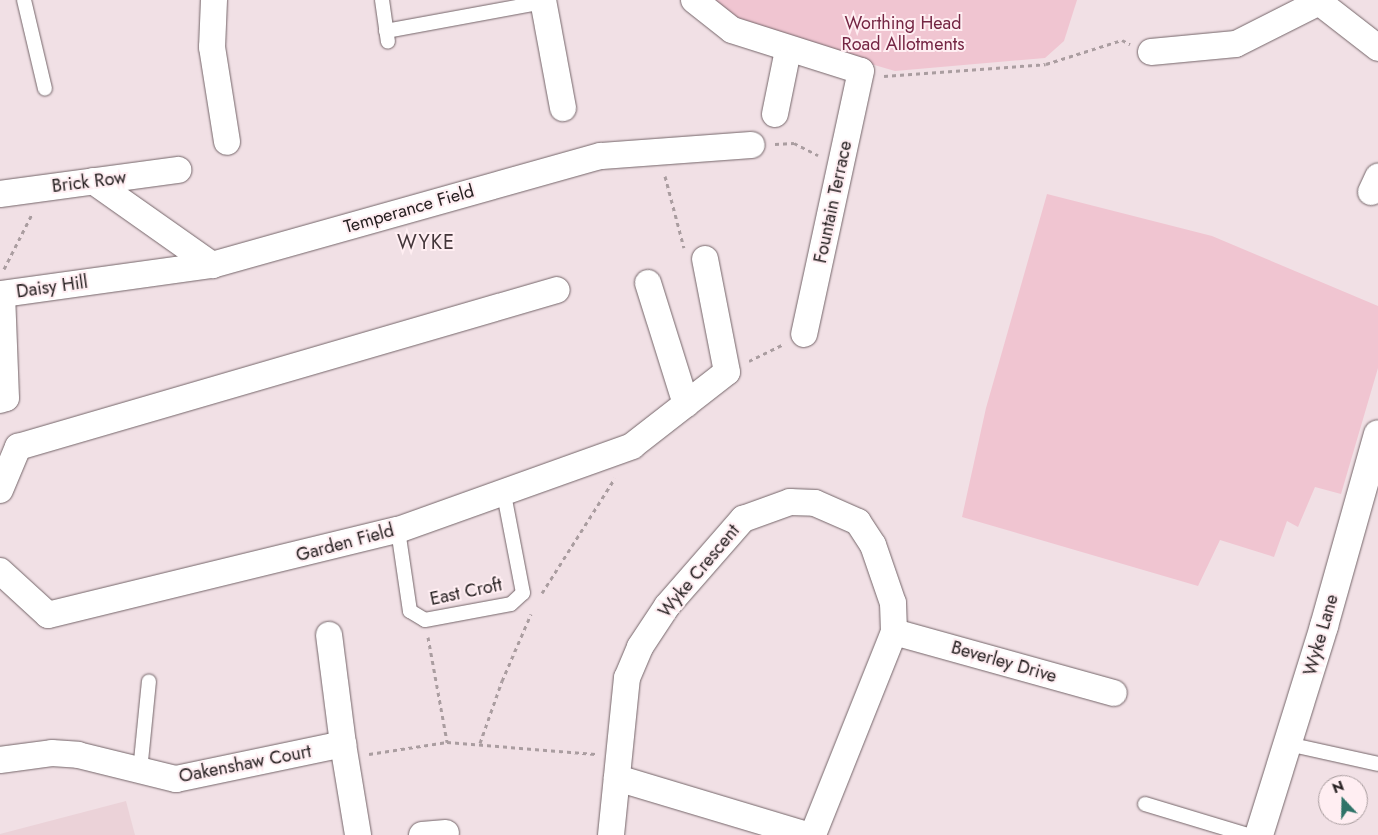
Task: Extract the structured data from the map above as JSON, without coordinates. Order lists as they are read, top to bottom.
{
  "streets": {
    "street": [
      "Brick Row",
      "Fountain Terrace",
      "Temperance Field",
      "Daisy Hill",
      "Garden Field",
      "Wyke Crescent",
      "Wyke Lane",
      "Beverley Drive",
      "Oakenshaw Court"
    ],
    "lane": ["East Croft"]
  },
  "crossings": [
    ["Temperance Field", "Daisy Hill"],
    ["Garden Field", "East Croft"],
    ["Wyke Crescent", "Beverley Drive"]
  ],
  "districts": ["WYKE"],
  "parks": ["Worthing Head Road Allotments"],
  "north": "top"
}
